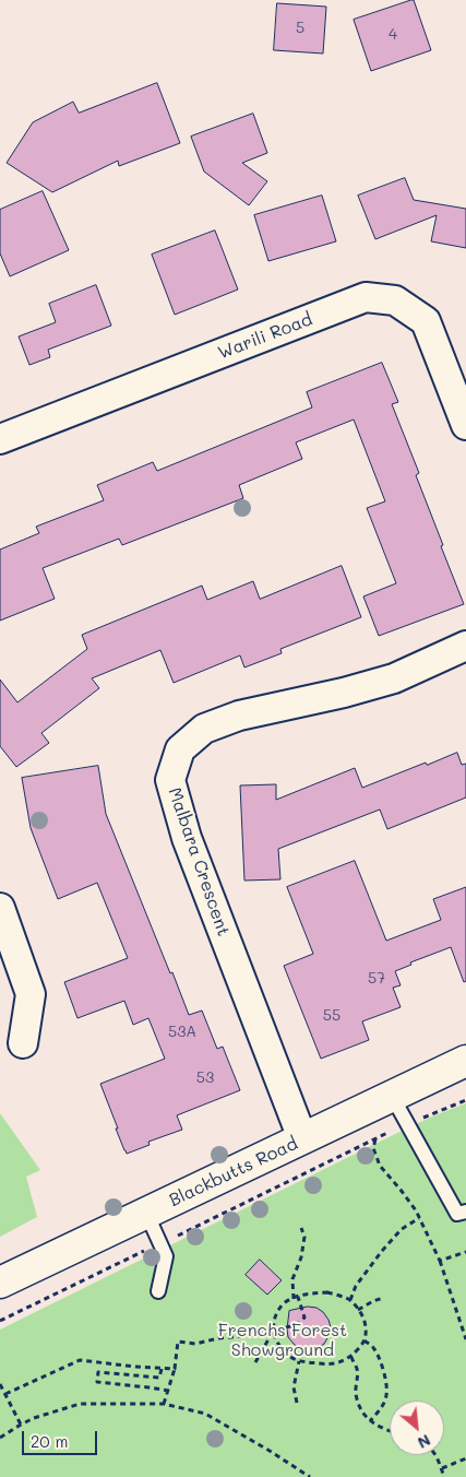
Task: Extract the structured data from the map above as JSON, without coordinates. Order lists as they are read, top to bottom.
{
  "streets": {
    "street": ["Warili Road", "Malbara Crescent", "Blackbutts Road"]
  },
  "crossings": [
    ["Malbara Crescent", "Blackbutts Road"]
  ],
  "parks": ["Frenchs Forest Showground"],
  "house_numbers": [
    "5",
    "4",
    "57",
    "55",
    "53A",
    "53"
  ],
  "scale_bar": "20 m",
  "north": "bottom right"
}
